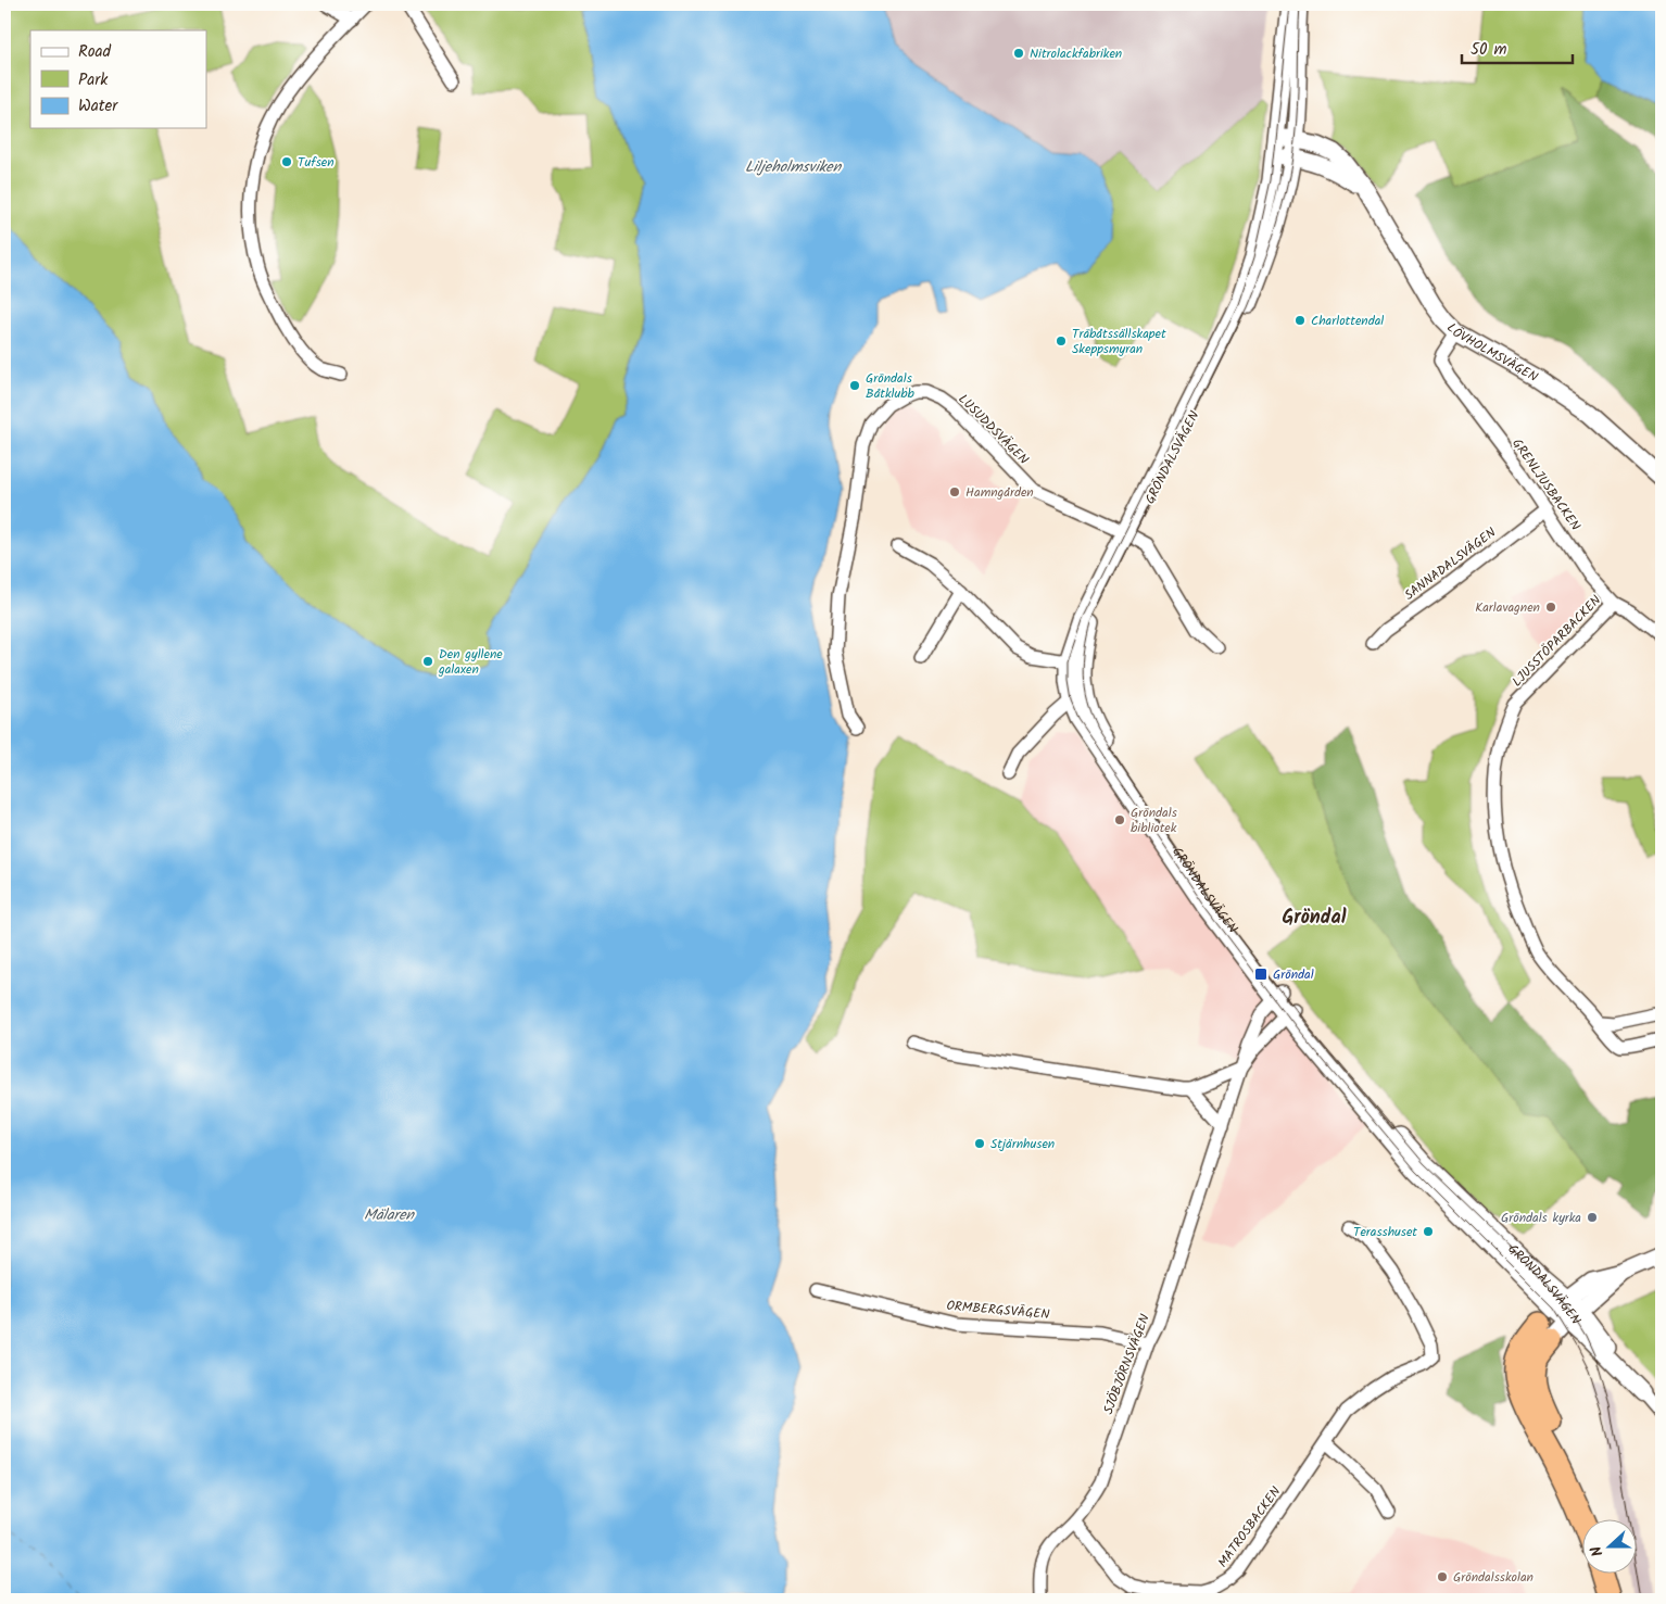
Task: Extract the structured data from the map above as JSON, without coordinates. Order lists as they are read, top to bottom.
{
  "streets": {
    "street": [
      "LÖVHOLMSVÄGEN",
      "LUSUDDSVÄGEN",
      "GRÖNDALSVÄGEN",
      "GRENLJUSBACKEN",
      "SANNADALSVÄGEN",
      "LJUSSTÖPARBACKEN",
      "ORMBERGSVÄGEN",
      "SJÖBJÖRNSVÄGEN",
      "MATROSBACKEN"
    ]
  },
  "crossings": [
    ["LÖVHOLMSVÄGEN", "GRÖNDALSVÄGEN"],
    ["LÖVHOLMSVÄGEN", "GRENLJUSBACKEN"],
    ["LUSUDDSVÄGEN", "GRÖNDALSVÄGEN"],
    ["GRÖNDALSVÄGEN", "SJÖBJÖRNSVÄGEN"],
    ["GRENLJUSBACKEN", "SANNADALSVÄGEN"],
    ["GRENLJUSBACKEN", "LJUSSTÖPARBACKEN"],
    ["ORMBERGSVÄGEN", "SJÖBJÖRNSVÄGEN"],
    ["SJÖBJÖRNSVÄGEN", "MATROSBACKEN"]
  ],
  "districts": ["Gröndal"],
  "water": ["Liljeholmsviken", "Mälaren"],
  "places": {
    "other": [
      "Nitrolackfabriken",
      "Tufsen",
      "Charlottendal",
      "Träbåtssällskapet Skeppsmyran",
      "Gröndals Båtklubb",
      "Hamngården",
      "Karlavagnen",
      "Den gyllene galaxen",
      "Gröndals bibliotek",
      "Stjärnhusen",
      "Gröndals kyrka",
      "Terasshuset",
      "Gröndalsskolan"
    ],
    "transit": ["Gröndal"]
  },
  "legend": ["Road", "Park", "Water"],
  "scale_bar": "50 m",
  "north": "left"
}
